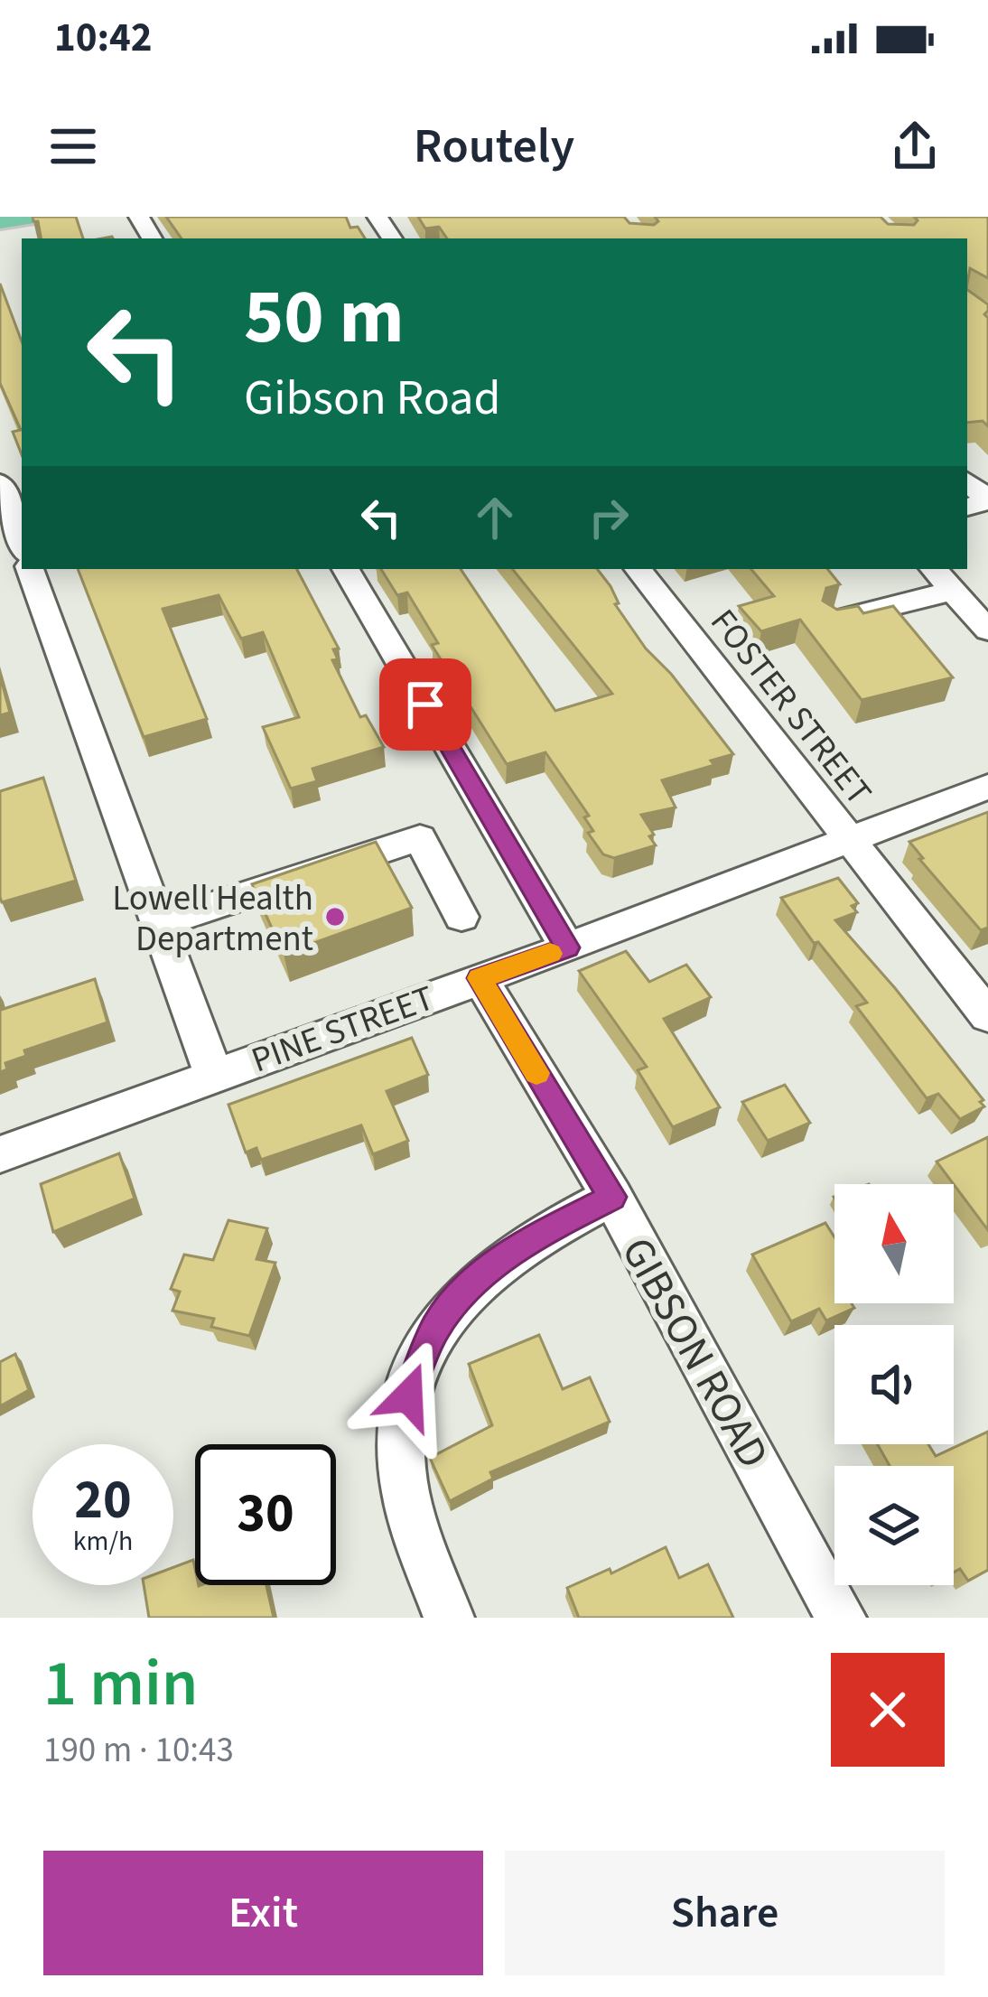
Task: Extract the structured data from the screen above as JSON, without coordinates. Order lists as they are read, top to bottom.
{
  "streets": {
    "street": ["FOSTER STREET", "PINE STREET", "GIBSON ROAD"]
  },
  "crossings": [
    ["FOSTER STREET", "PINE STREET"],
    ["PINE STREET", "GIBSON ROAD"]
  ],
  "places": ["Lowell Health Department"],
  "north": "top",
  "page": {
    "status": "10:42",
    "header": "Routely",
    "turn": ["50 m", "Gibson Road"],
    "speed": "20 km/h",
    "limit": "30",
    "heading": ["1 min", "190 m · 10:43"],
    "buttons": ["Exit", "Share"]
  }
}
